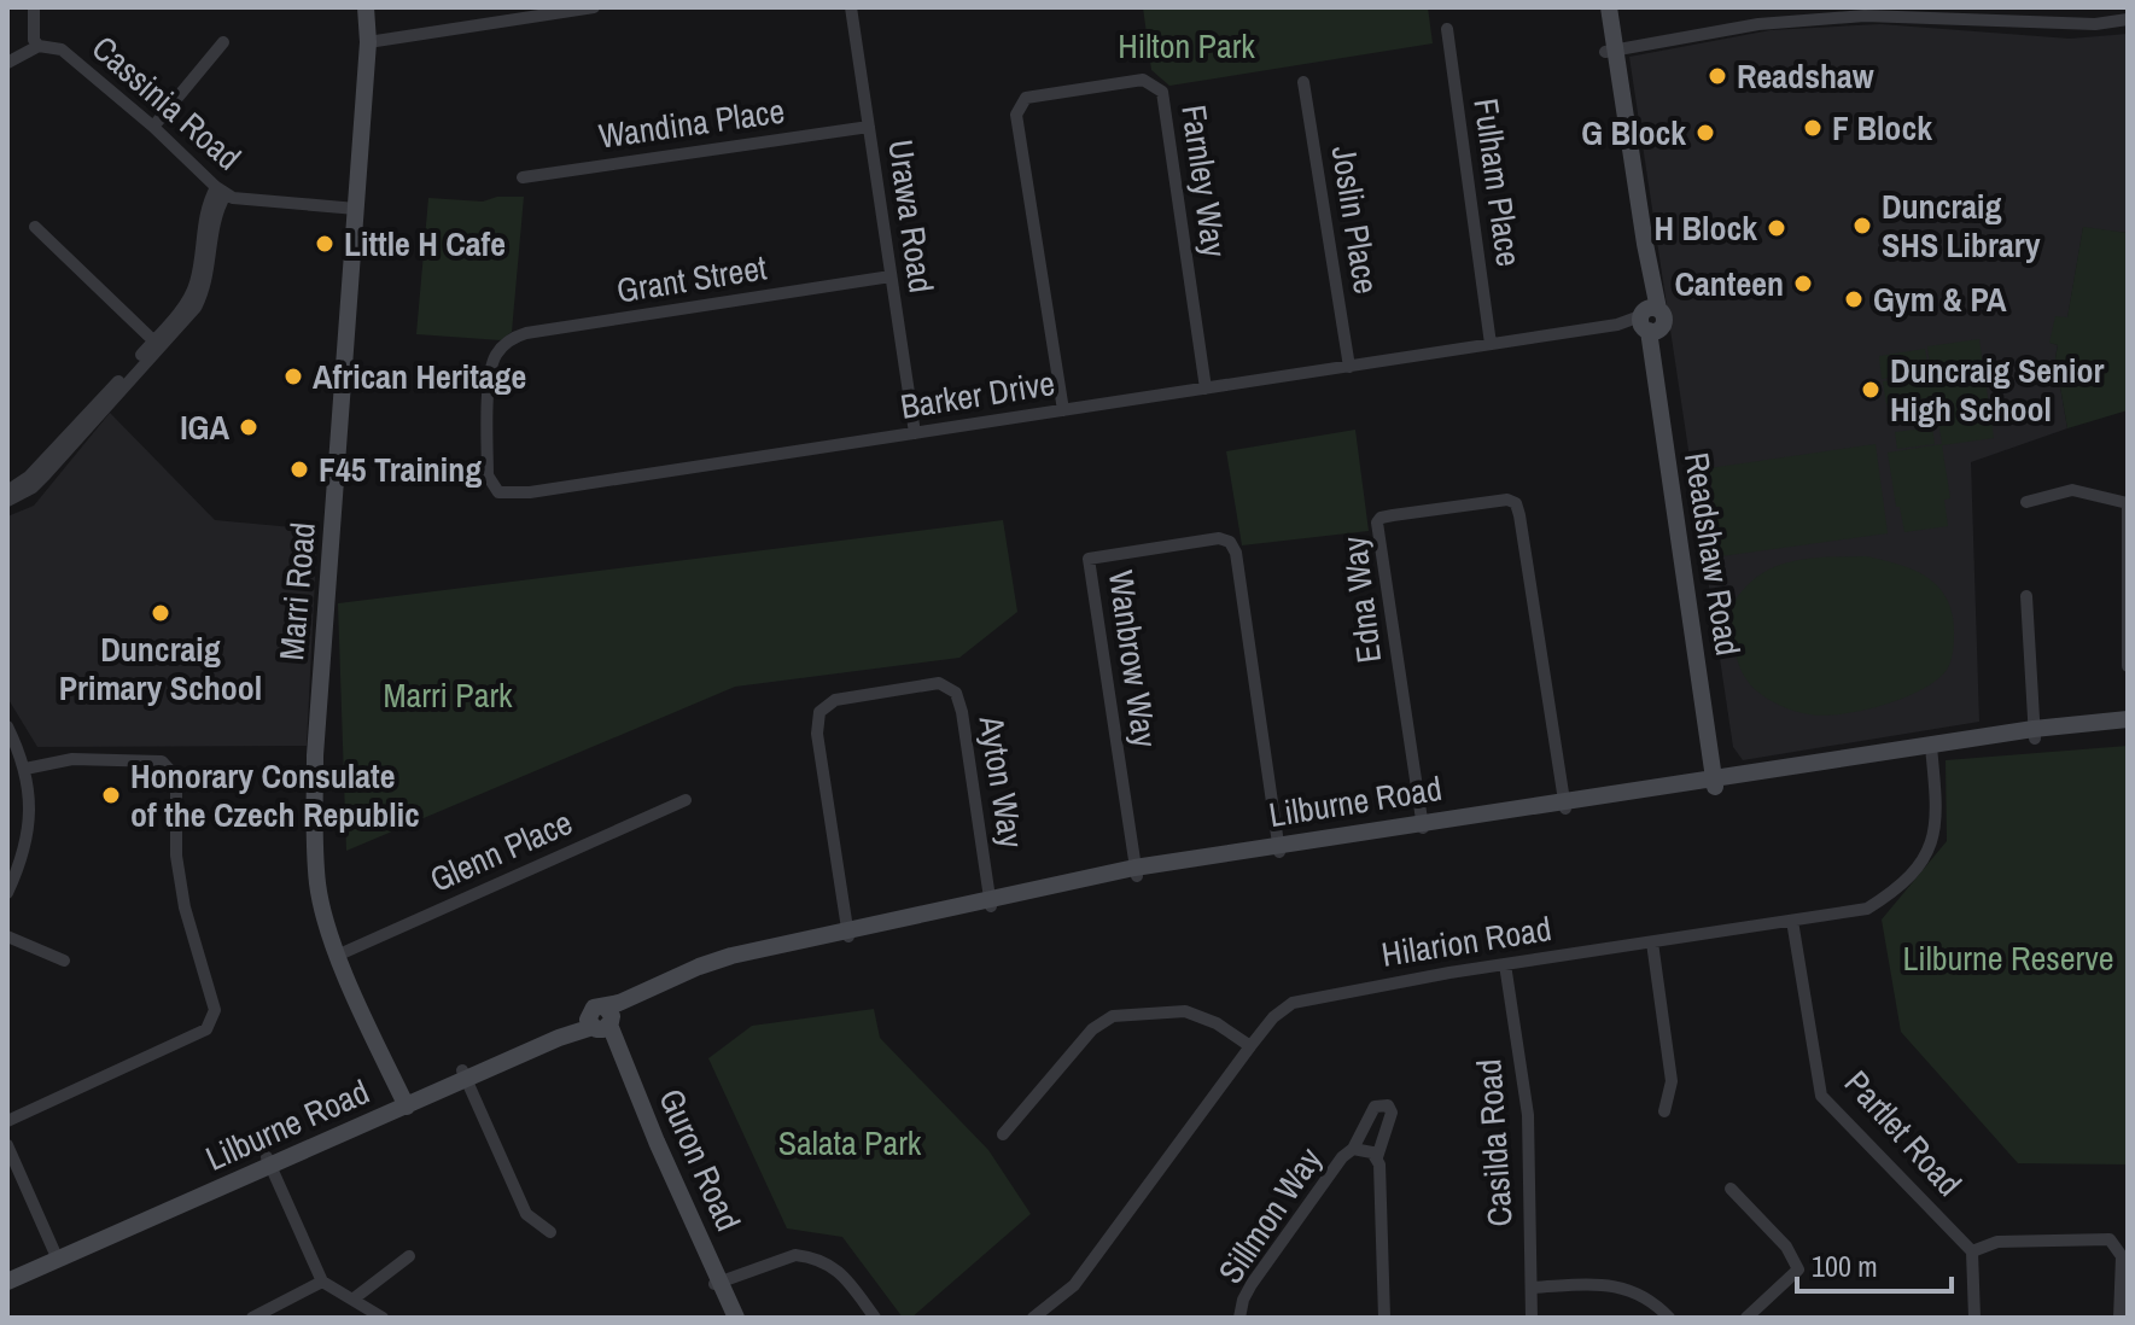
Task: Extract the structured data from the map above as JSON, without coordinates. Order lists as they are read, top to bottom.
{
  "streets": {
    "street": [
      "Cassinia Road",
      "Wandina Place",
      "Farnley Way",
      "Fulham Place",
      "Urawa Road",
      "Joslin Place",
      "Grant Street",
      "Barker Drive",
      "Readshaw Road",
      "Marri Road",
      "Edna Way",
      "Wanbrow Way",
      "Ayton Way",
      "Lilburne Road",
      "Glenn Place",
      "Hilarion Road",
      "Partlet Road",
      "Casilda Road",
      "Guron Road",
      "Sillmon Way"
    ]
  },
  "crossings": [
    ["Cassinia Road", "Marri Road"],
    ["Wandina Place", "Urawa Road"],
    ["Farnley Way", "Barker Drive"],
    ["Fulham Place", "Barker Drive"],
    ["Urawa Road", "Grant Street"],
    ["Urawa Road", "Barker Drive"],
    ["Joslin Place", "Barker Drive"],
    ["Grant Street", "Barker Drive"],
    ["Barker Drive", "Readshaw Road"],
    ["Readshaw Road", "Lilburne Road"],
    ["Marri Road", "Lilburne Road"],
    ["Marri Road", "Glenn Place"],
    ["Edna Way", "Lilburne Road"],
    ["Wanbrow Way", "Lilburne Road"],
    ["Ayton Way", "Lilburne Road"],
    ["Lilburne Road", "Hilarion Road"],
    ["Lilburne Road", "Guron Road"],
    ["Hilarion Road", "Partlet Road"],
    ["Hilarion Road", "Casilda Road"]
  ],
  "parks": [
    "Hilton Park",
    "Marri Park",
    "Lilburne Reserve",
    "Salata Park"
  ],
  "places": [
    "Readshaw",
    "F Block",
    "G Block",
    "Duncraig SHS Library",
    "H Block",
    "Little H Cafe",
    "Canteen",
    "Gym & PA",
    "African Heritage",
    "Duncraig Senior High School",
    "IGA",
    "F45 Training",
    "Duncraig Primary School",
    "Honorary Consulate of the Czech Republic"
  ],
  "scale_bar": "100 m"
}
